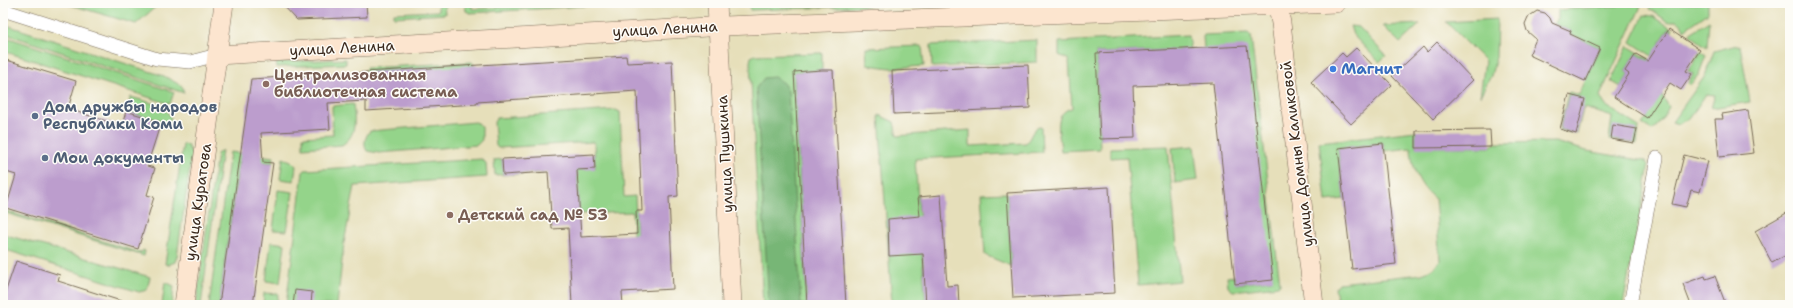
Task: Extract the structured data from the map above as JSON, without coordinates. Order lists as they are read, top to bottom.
{
  "streets": {
    "street": [
      "улица Ленина",
      "улица Пушкина",
      "улица Домны Каликовой",
      "улица Куратова"
    ]
  },
  "crossings": [
    ["улица Ленина", "улица Пушкина"],
    ["улица Ленина", "улица Домны Каликовой"],
    ["улица Ленина", "улица Куратова"]
  ],
  "places": [
    "Магнит",
    "Централизованная библиотечная система",
    "Дом дружбы народов Республики Коми",
    "Мои документы",
    "Детский сад № 53"
  ]
}
